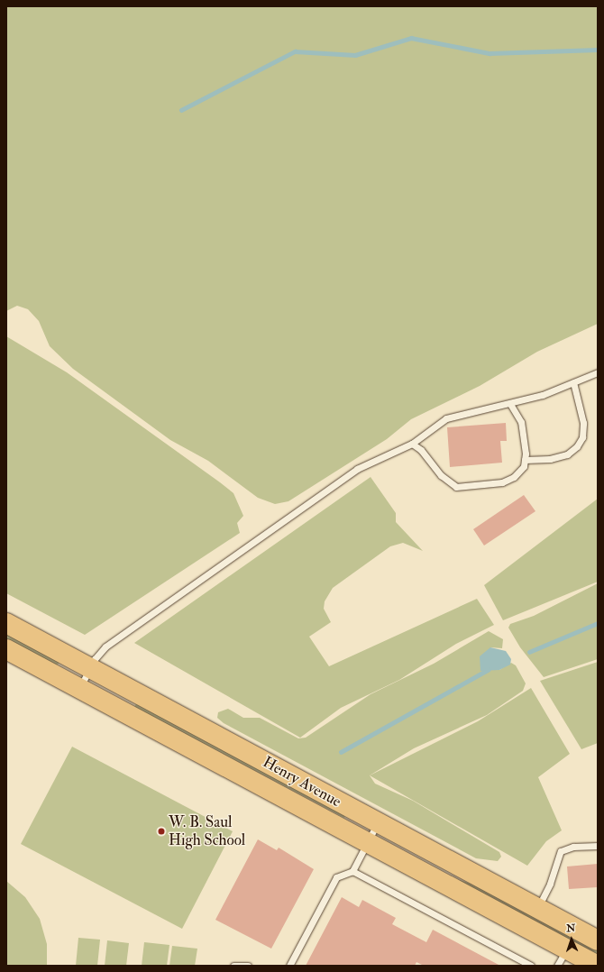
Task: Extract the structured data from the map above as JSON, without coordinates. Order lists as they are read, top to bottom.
{
  "streets": {
    "main road": ["Henry Avenue"]
  },
  "places": ["W. B. Saul High School"],
  "north": "top"
}
